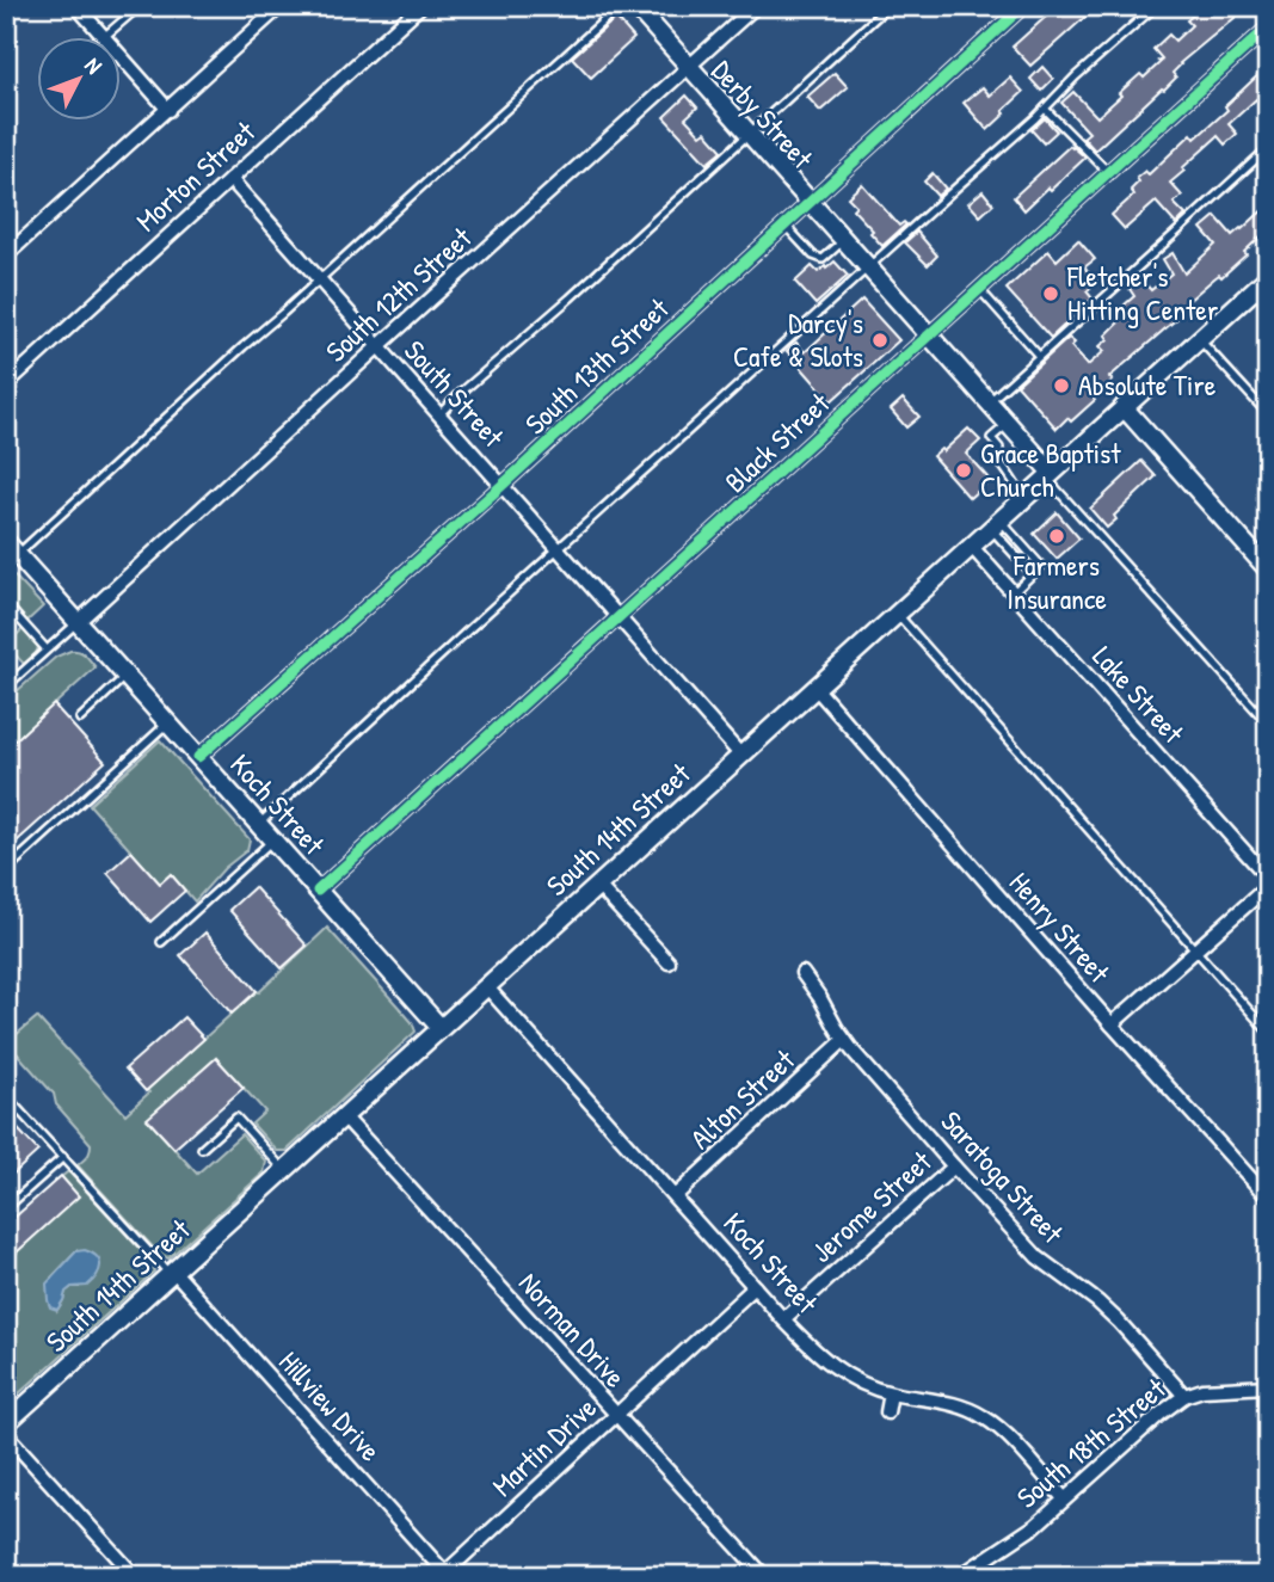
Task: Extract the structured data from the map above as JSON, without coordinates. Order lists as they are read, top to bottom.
{
  "streets": {
    "main road": ["Derby Street", "Koch Street", "South 14th Street"],
    "street": [
      "Morton Street",
      "South 12th Street",
      "South 13th Street",
      "South Street",
      "Black Street",
      "Lake Street",
      "Henry Street",
      "Alton Street",
      "Saratoga Street",
      "Jerome Street",
      "Norman Drive",
      "Hillview Drive",
      "South 18th Street",
      "Martin Drive"
    ]
  },
  "crossings": [
    ["Derby Street", "South 12th Street"],
    ["Derby Street", "South 13th Street"],
    ["Derby Street", "Black Street"],
    ["Derby Street", "South 14th Street"],
    ["Morton Street", "South Street"],
    ["South 12th Street", "South Street"],
    ["South 12th Street", "Koch Street"],
    ["South 13th Street", "South Street"],
    ["South 13th Street", "Koch Street"],
    ["South Street", "Black Street"],
    ["South Street", "South 14th Street"],
    ["Black Street", "Koch Street"],
    ["Lake Street", "South 14th Street"],
    ["Koch Street", "South 14th Street"],
    ["Koch Street", "Alton Street"],
    ["Koch Street", "Jerome Street"],
    ["Koch Street", "South 18th Street"],
    ["Koch Street", "Martin Drive"],
    ["South 14th Street", "Henry Street"],
    ["South 14th Street", "Norman Drive"],
    ["South 14th Street", "Hillview Drive"],
    ["Alton Street", "Saratoga Street"],
    ["Saratoga Street", "Jerome Street"],
    ["Saratoga Street", "South 18th Street"],
    ["Norman Drive", "Martin Drive"],
    ["Hillview Drive", "Martin Drive"]
  ],
  "places": [
    "Fletcher's Hitting Center",
    "Darcy's Cafe & Slots",
    "Absolute Tire",
    "Grace Baptist Church",
    "Farmers Insurance"
  ],
  "north": "top right"
}
